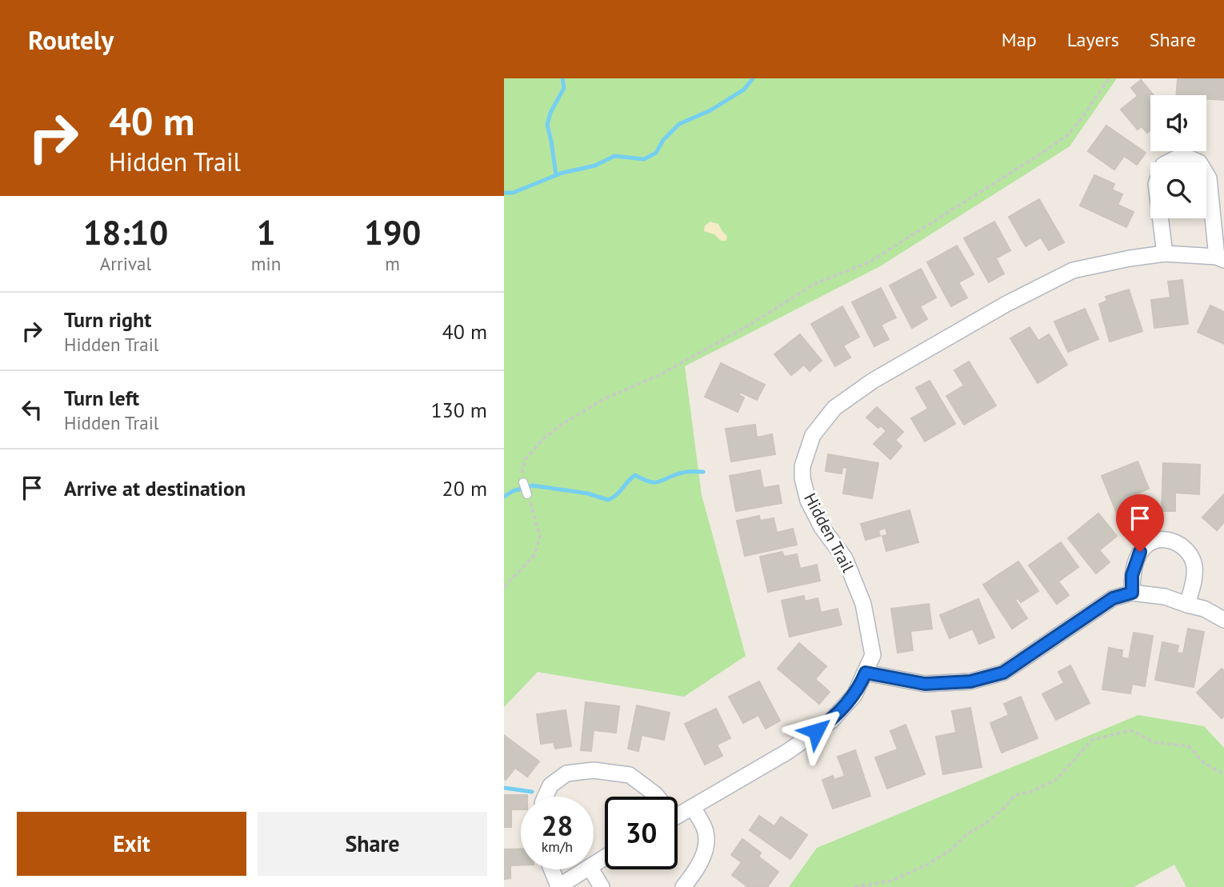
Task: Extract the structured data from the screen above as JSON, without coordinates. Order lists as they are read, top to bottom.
{
  "streets": {
    "street": ["Hidden Trail"]
  },
  "page": {
    "header": "Routely",
    "nav": ["Map", "Layers", "Share"],
    "turn": ["40 m", "Hidden Trail"],
    "eta": [
      "18:10",
      "Arrival",
      "1",
      "min",
      "190",
      "m"
    ],
    "list": [
      {
        "name": "Turn right",
        "note": "Hidden Trail",
        "value": "40 m"
      },
      {
        "name": "Turn left",
        "note": "Hidden Trail",
        "value": "130 m"
      },
      {
        "name": "Arrive at destination",
        "value": "20 m"
      }
    ],
    "speed": "28 km/h",
    "limit": "30",
    "buttons": ["Exit", "Share"]
  }
}
